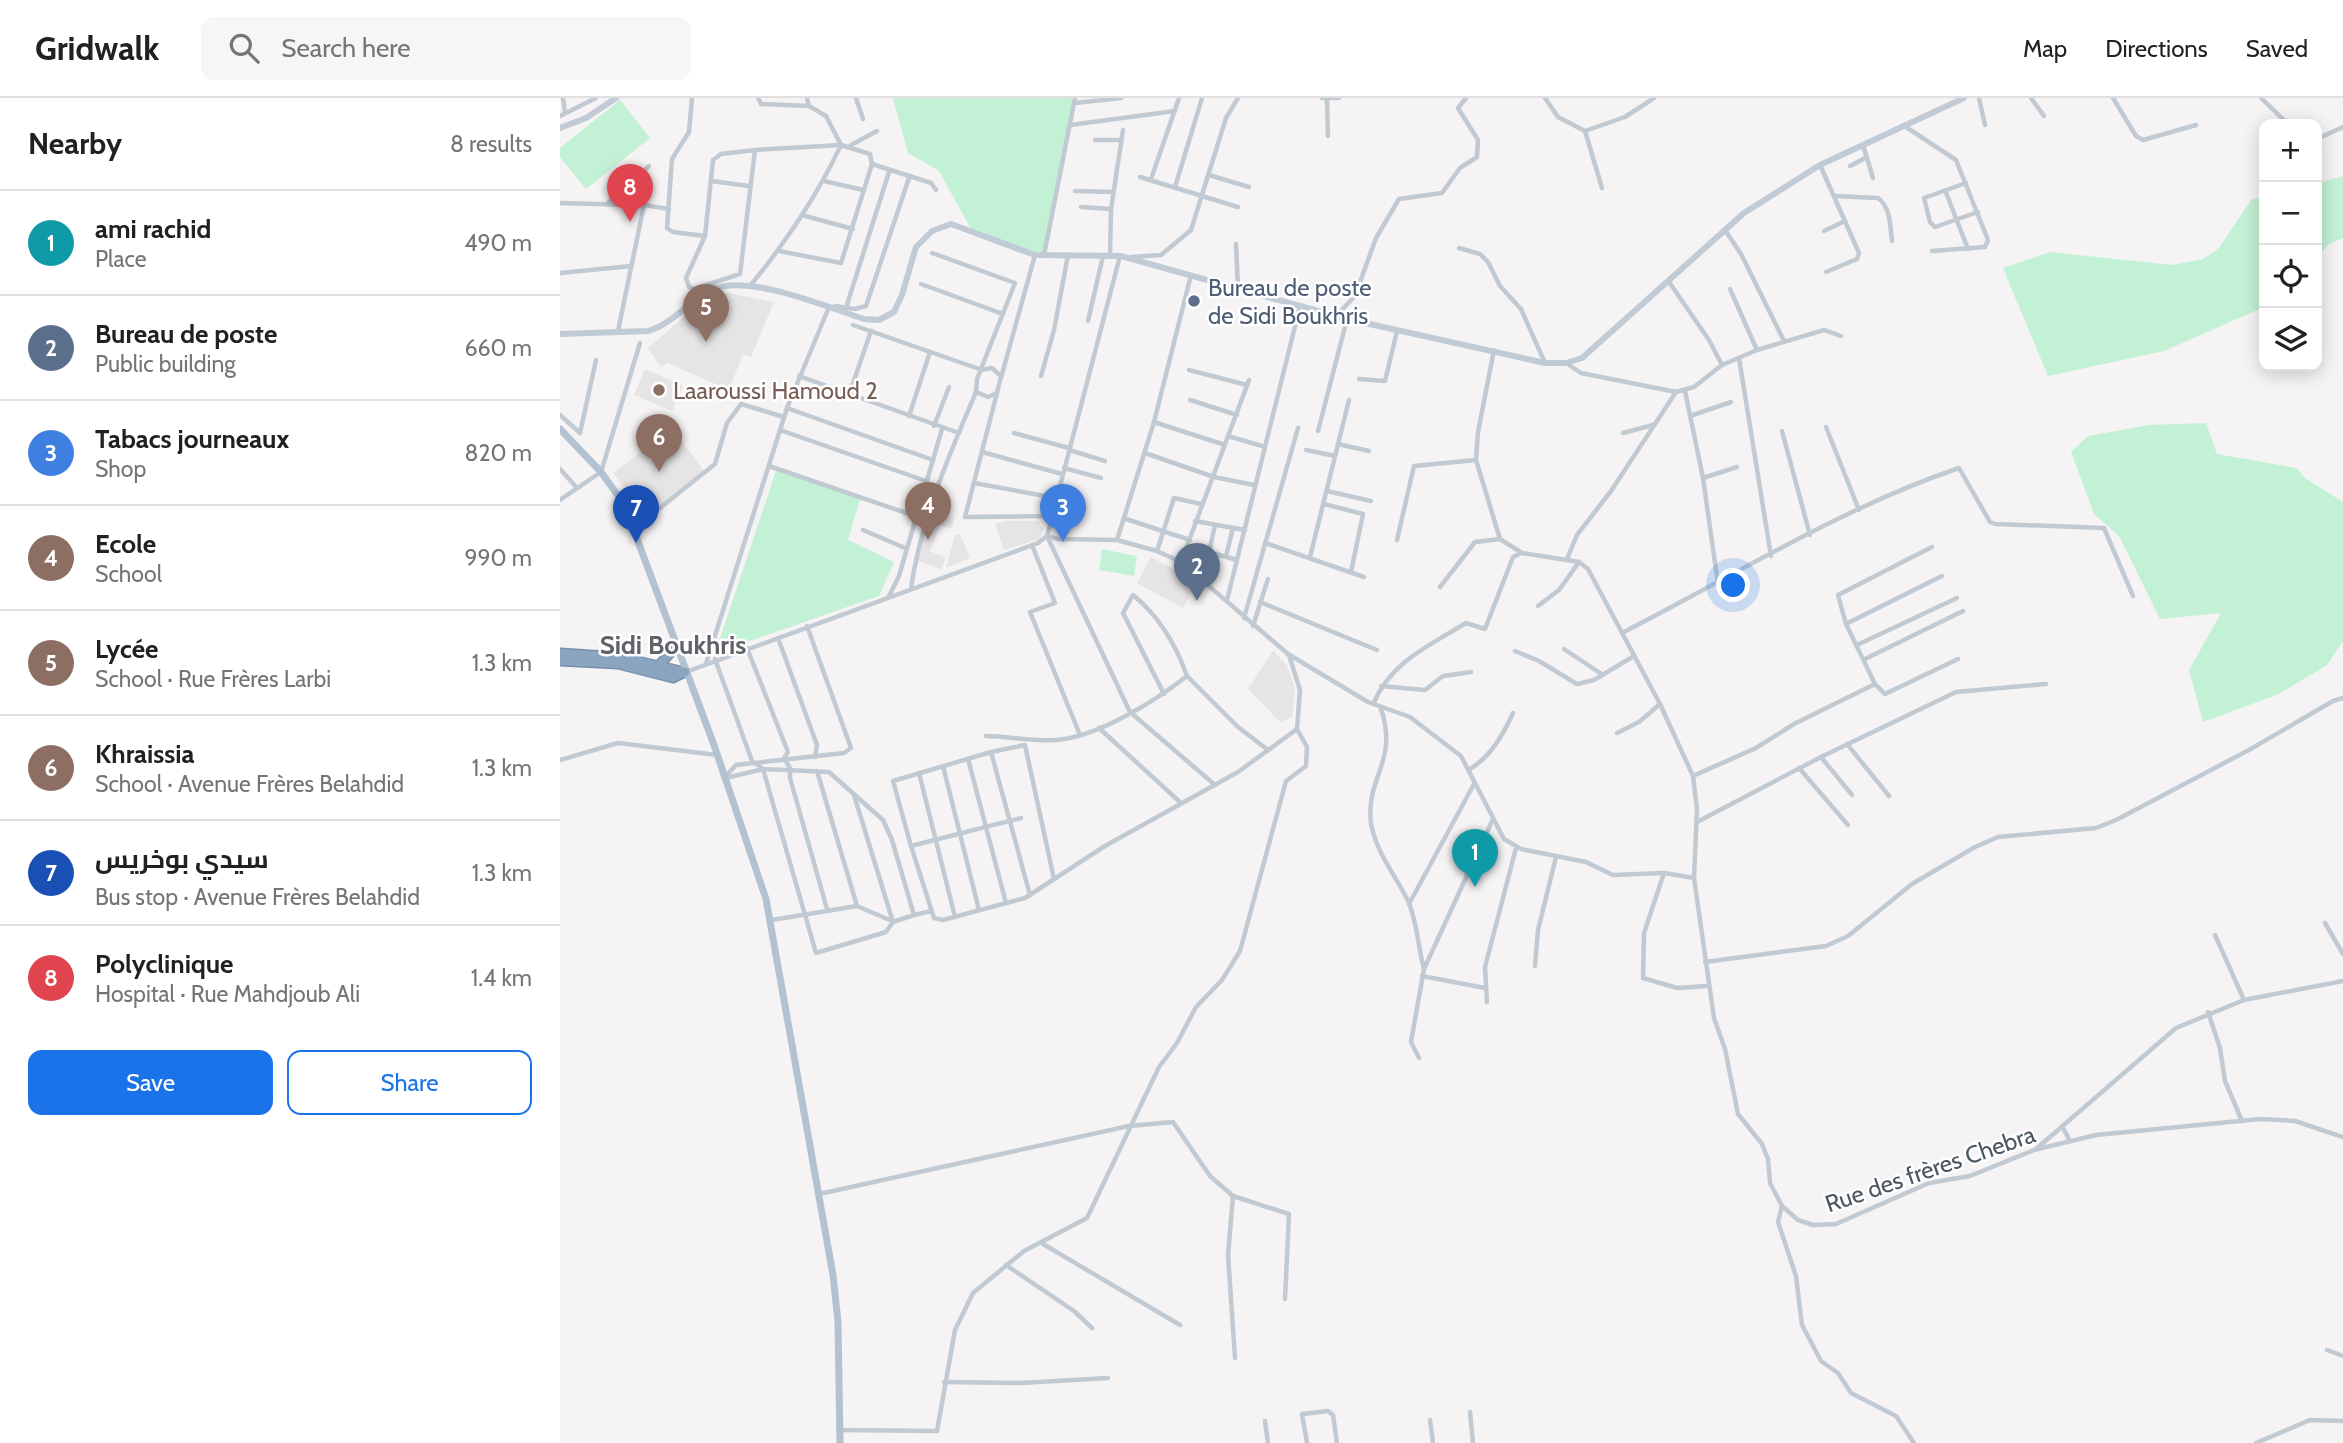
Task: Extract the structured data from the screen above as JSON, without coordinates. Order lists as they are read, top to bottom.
{
  "streets": {
    "street": ["Rue des frères Chebra"]
  },
  "districts": ["Sidi Boukhris"],
  "places": ["Bureau de poste de Sidi Boukhris", "Laaroussi Hamoud 2"],
  "page": {
    "header": "Gridwalk",
    "search": "Search here",
    "nav": ["Map", "Directions", "Saved"],
    "heading": ["Nearby", "8 results"],
    "map_buttons": ["+", "−"],
    "pins": [
      "8",
      "5",
      "6",
      "4",
      "3",
      "7",
      "2",
      "1"
    ],
    "list": [
      {
        "mark": "1",
        "name": "ami rachid",
        "note": "Place",
        "value": "490 m"
      },
      {
        "mark": "2",
        "name": "Bureau de poste",
        "note": "Public building",
        "value": "660 m"
      },
      {
        "mark": "3",
        "name": "Tabacs journeaux",
        "note": "Shop",
        "value": "820 m"
      },
      {
        "mark": "4",
        "name": "Ecole",
        "note": "School",
        "value": "990 m"
      },
      {
        "mark": "5",
        "name": "Lycée",
        "note": "School · Rue Frères Larbi",
        "value": "1.3 km"
      },
      {
        "mark": "6",
        "name": "Khraissia",
        "note": "School · Avenue Frères Belahdid",
        "value": "1.3 km"
      },
      {
        "mark": "7",
        "name": "سيدي بوخريس",
        "note": "Bus stop · Avenue Frères Belahdid",
        "value": "1.3 km"
      },
      {
        "mark": "8",
        "name": "Polyclinique",
        "note": "Hospital · Rue Mahdjoub Ali",
        "value": "1.4 km"
      }
    ],
    "buttons": ["Save", "Share"]
  }
}
